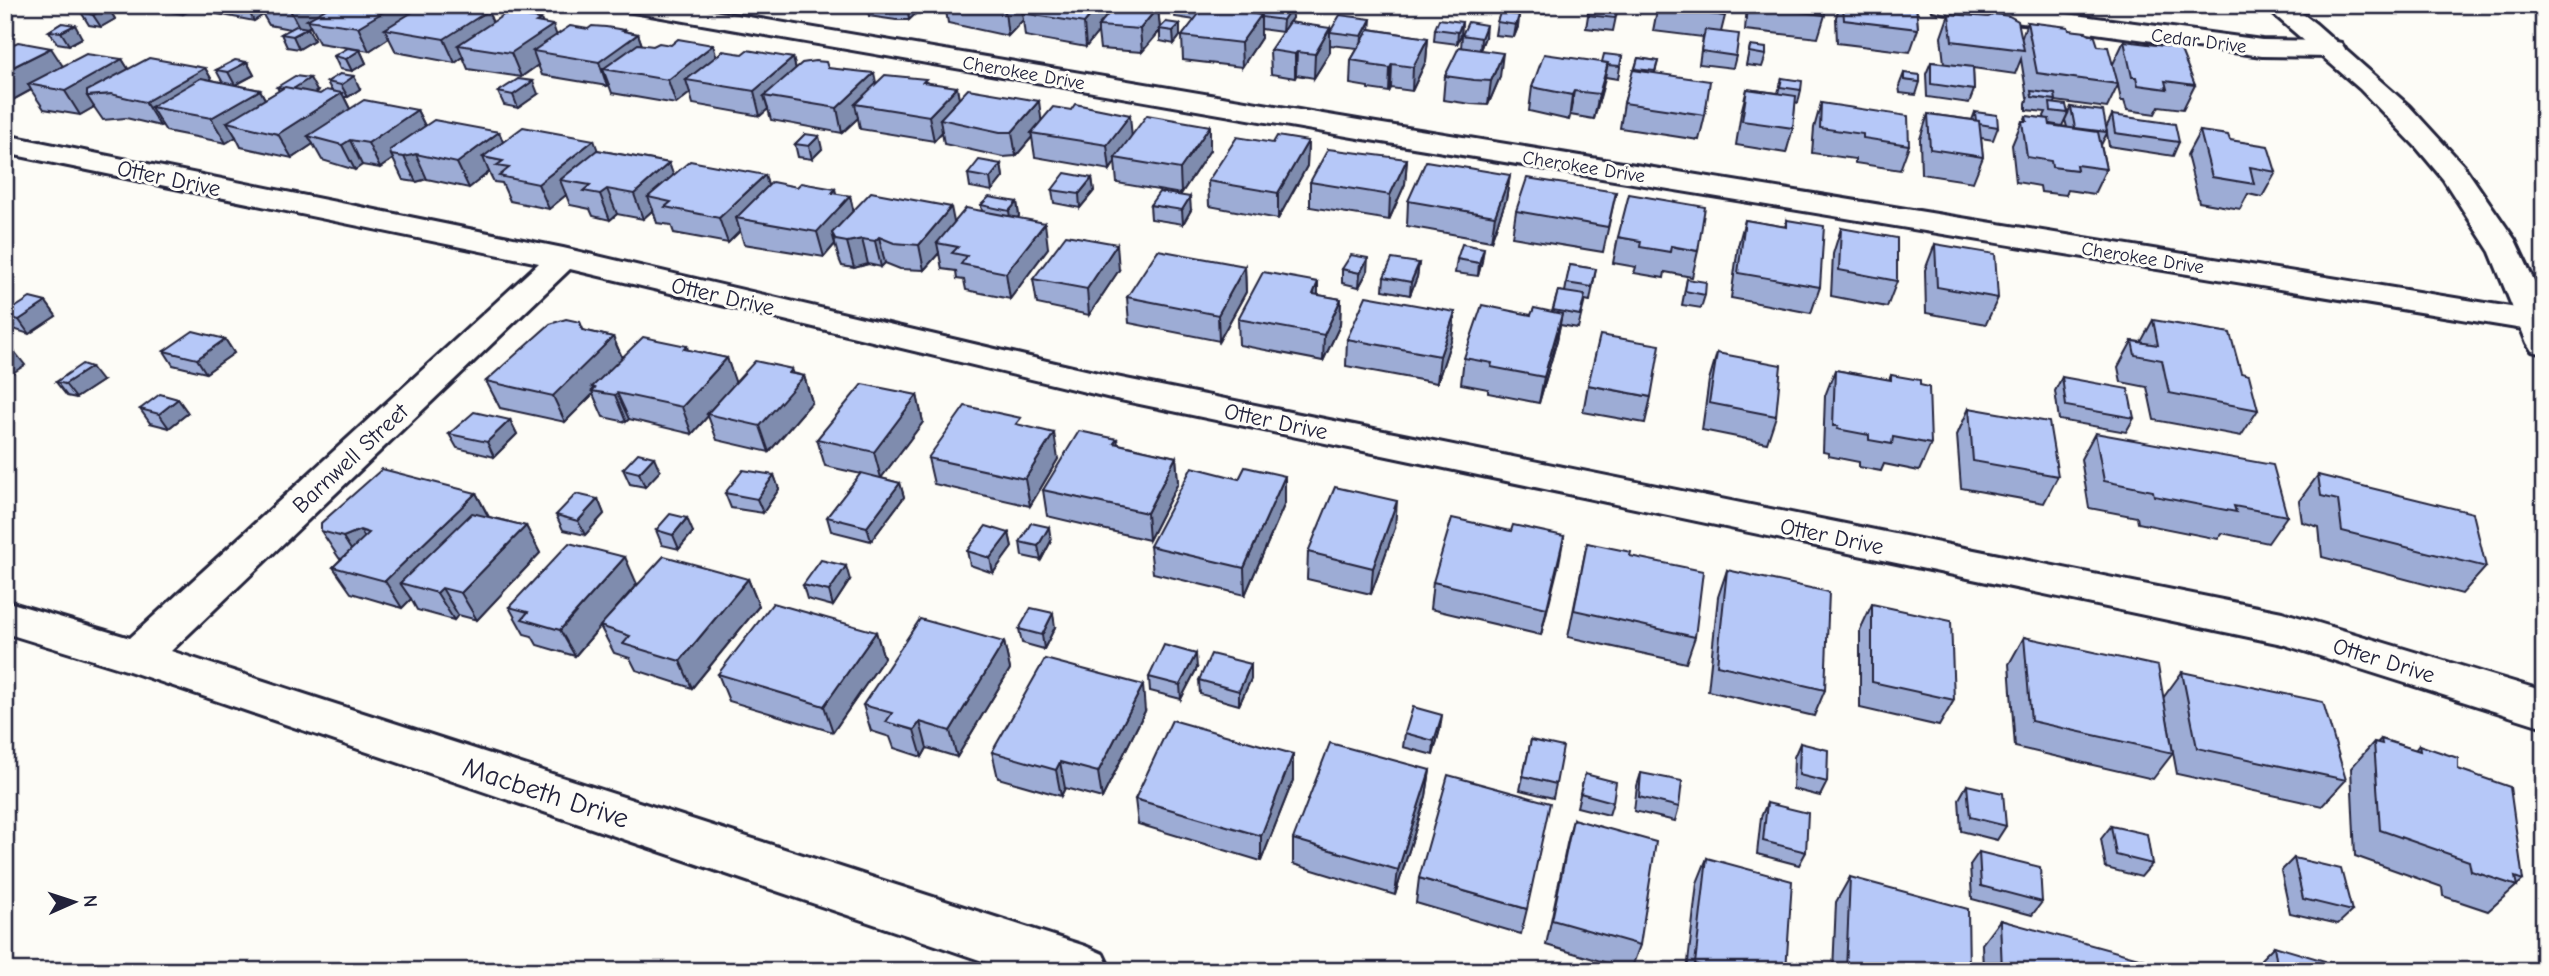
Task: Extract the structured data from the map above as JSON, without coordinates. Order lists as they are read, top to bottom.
{
  "streets": {
    "street": [
      "Cedar Drive",
      "Cherokee Drive",
      "Otter Drive",
      "Barnwell Street",
      "Macbeth Drive"
    ]
  },
  "crossings": [
    ["Otter Drive", "Barnwell Street"],
    ["Barnwell Street", "Macbeth Drive"]
  ],
  "north": "right"
}
